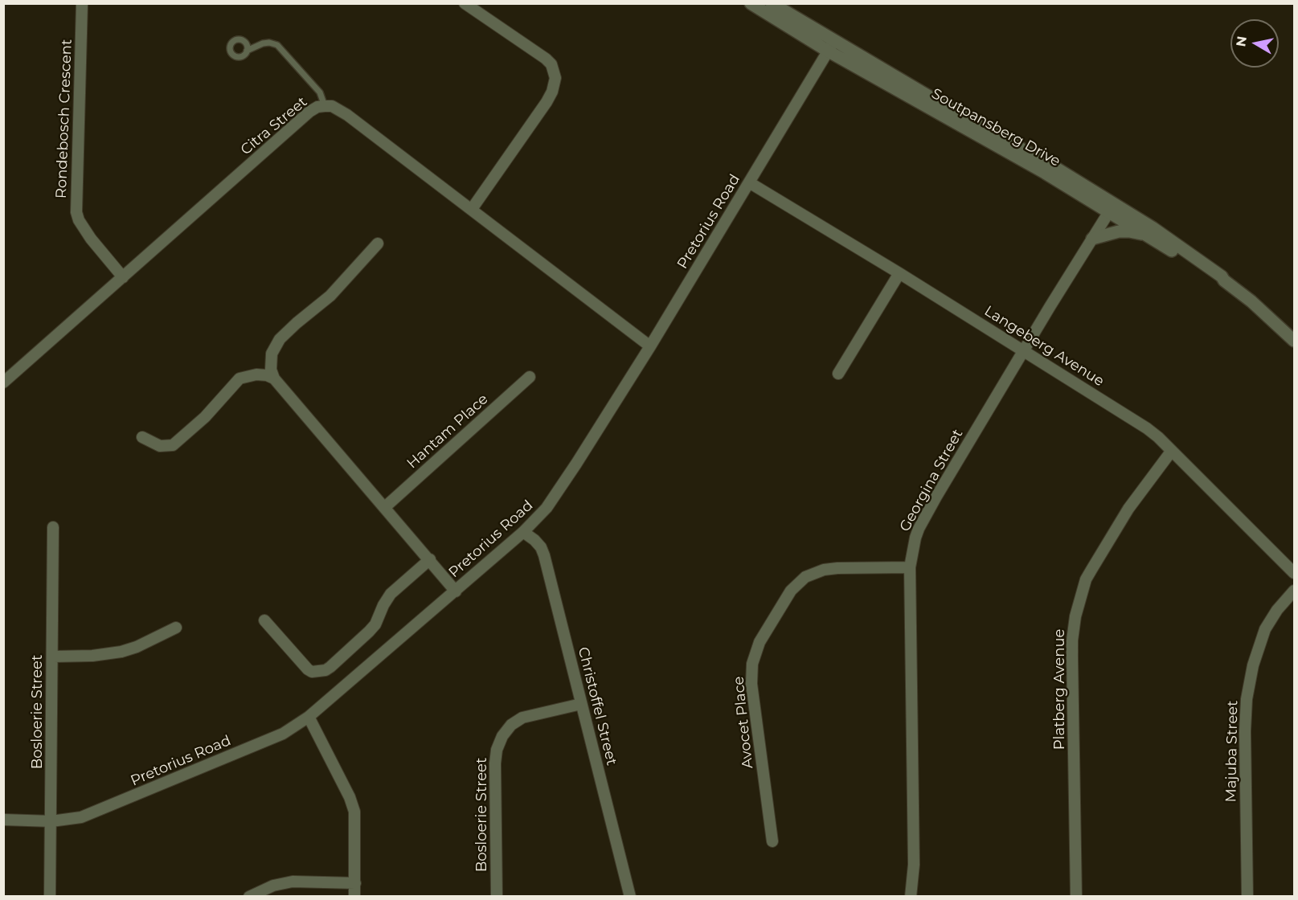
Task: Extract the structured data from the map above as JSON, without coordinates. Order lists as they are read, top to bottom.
{
  "streets": {
    "street": [
      "Rondebosch Crescent",
      "Citra Street",
      "Soutpansberg Drive",
      "Pretorius Road",
      "Langeberg Avenue",
      "Hantam Place",
      "Georgina Street",
      "Platberg Avenue",
      "Christoffel Street",
      "Bosloerie Street",
      "Avocet Place",
      "Majuba Street"
    ]
  },
  "crossings": [
    ["Rondebosch Crescent", "Citra Street"],
    ["Citra Street", "Pretorius Road"],
    ["Soutpansberg Drive", "Pretorius Road"],
    ["Soutpansberg Drive", "Georgina Street"],
    ["Pretorius Road", "Langeberg Avenue"],
    ["Pretorius Road", "Christoffel Street"],
    ["Pretorius Road", "Bosloerie Street"],
    ["Langeberg Avenue", "Georgina Street"],
    ["Langeberg Avenue", "Platberg Avenue"],
    ["Georgina Street", "Avocet Place"],
    ["Christoffel Street", "Bosloerie Street"]
  ],
  "north": "left"
}
